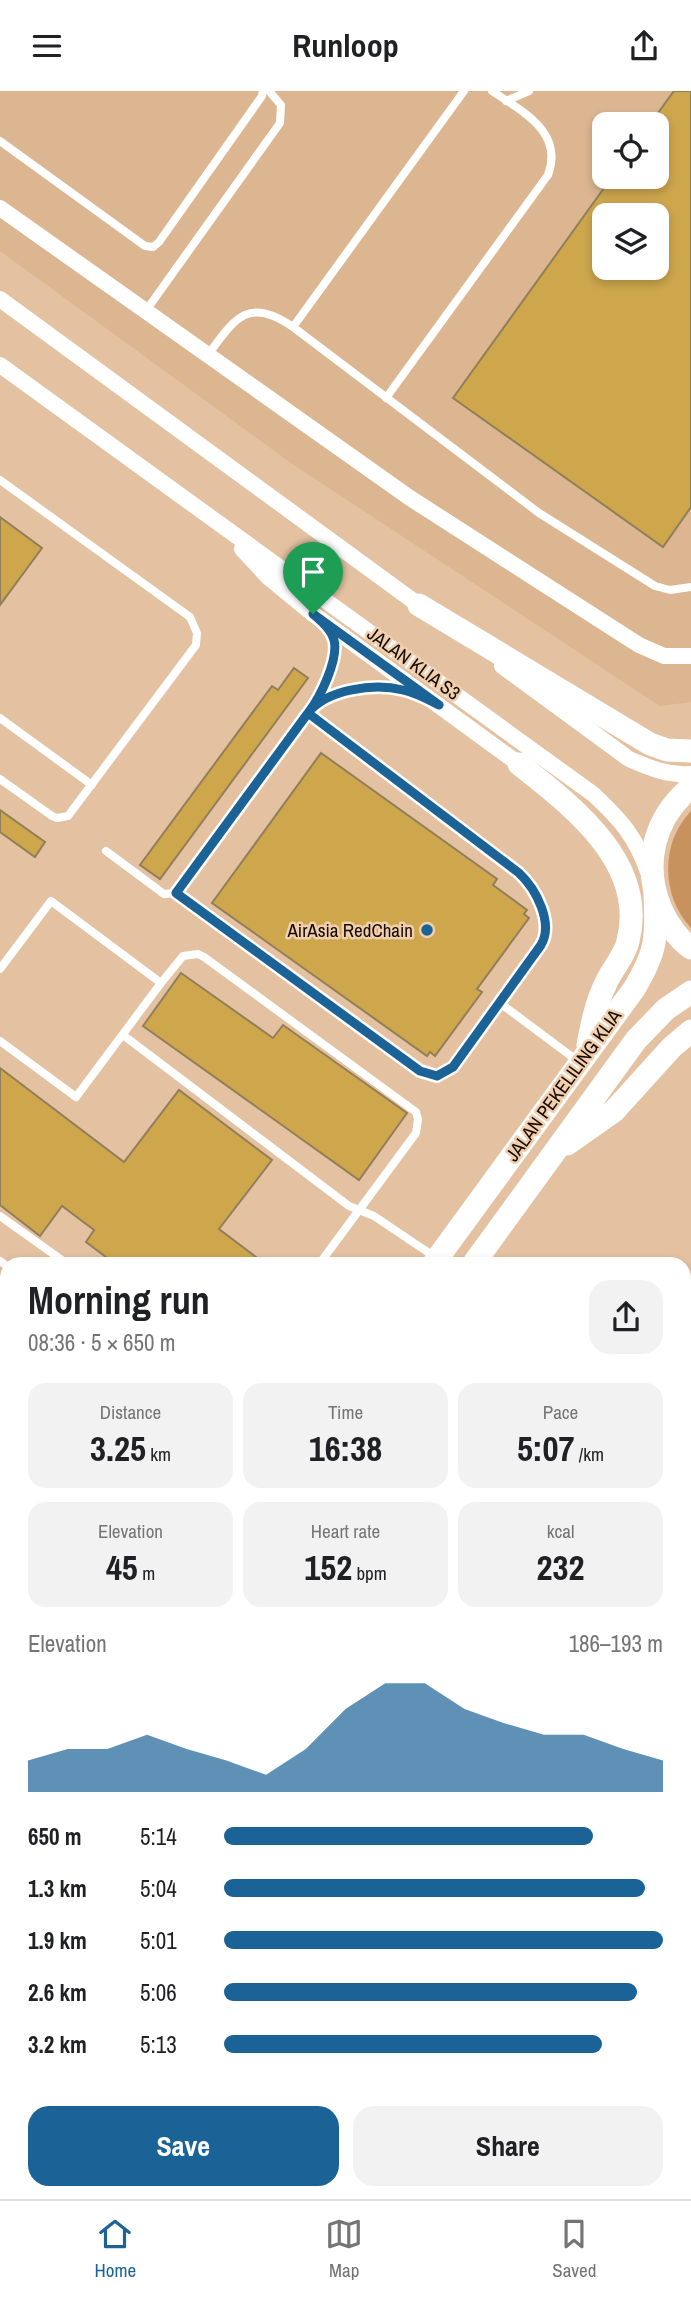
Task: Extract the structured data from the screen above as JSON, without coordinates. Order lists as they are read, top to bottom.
{
  "streets": {
    "main road": ["JALAN PEKELILING KLIA"],
    "street": ["JALAN KLIA S3"]
  },
  "crossings": [
    ["JALAN KLIA S3", "JALAN PEKELILING KLIA"]
  ],
  "places": ["AirAsia RedChain"],
  "page": {
    "header": "Runloop",
    "heading": ["Morning run", "08:36 · 5 × 650 m"],
    "stats": [
      ["Distance", "3.25 km"],
      ["Time", "16:38"],
      ["Pace", "5:07 /km"],
      ["Elevation", "45 m"],
      ["Heart rate", "152 bpm"],
      ["kcal", "232"]
    ],
    "chart": ["Elevation", "186–193 m"],
    "list": [
      {
        "name": "650 m",
        "note": "5:14"
      },
      {
        "name": "1.3 km",
        "note": "5:04"
      },
      {
        "name": "1.9 km",
        "note": "5:01"
      },
      {
        "name": "2.6 km",
        "note": "5:06"
      },
      {
        "name": "3.2 km",
        "note": "5:13"
      }
    ],
    "buttons": ["Save", "Share"],
    "tabs": ["Home", "Map", "Saved"]
  }
}
